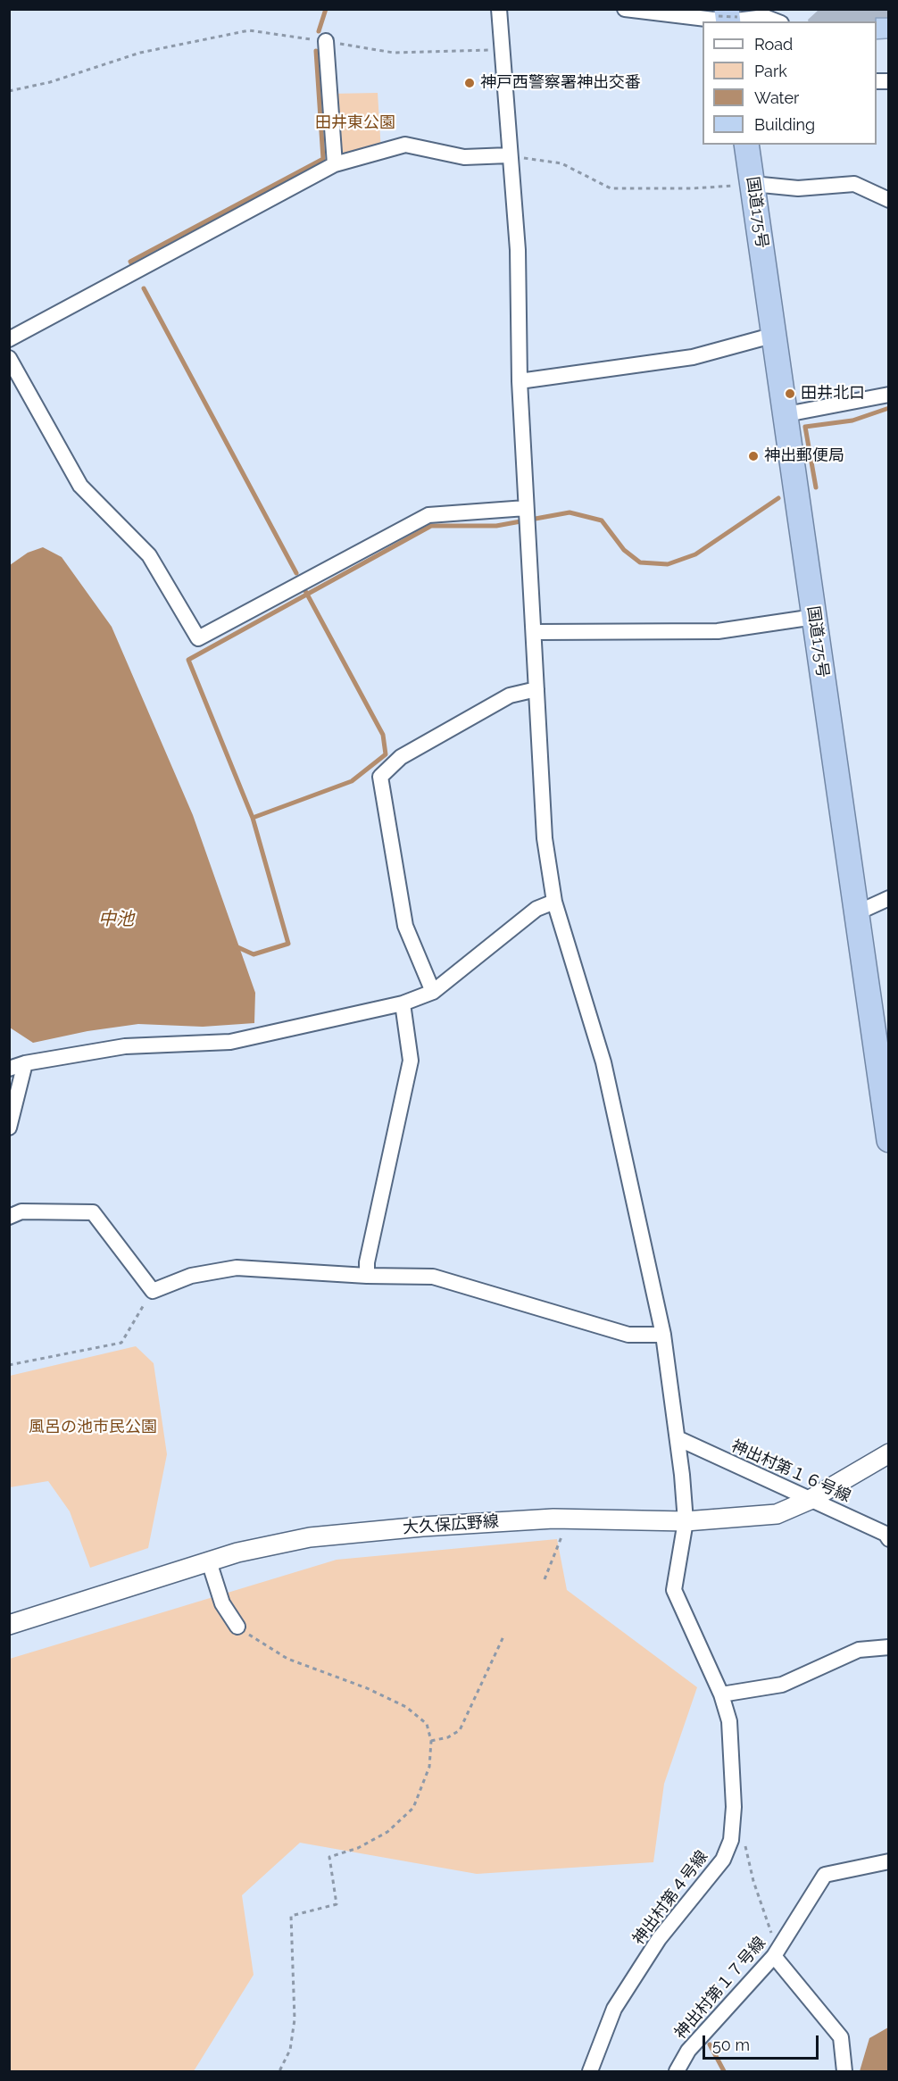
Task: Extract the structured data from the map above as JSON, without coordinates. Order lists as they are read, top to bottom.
{
  "streets": {
    "highway": ["国道175号"],
    "street": [
      "神出村第１６号線",
      "大久保広野線",
      "神出村第４号線",
      "神出村第１７号線"
    ]
  },
  "crossings": [
    ["神出村第１６号線", "大久保広野線"],
    ["神出村第１６号線", "神出村第４号線"],
    ["大久保広野線", "神出村第４号線"]
  ],
  "water": ["中池"],
  "parks": ["田井東公園", "風呂の池市民公園"],
  "places": ["神戸西警察署神出交番", "田井北口", "神出郵便局"],
  "legend": [
    "Road",
    "Park",
    "Water",
    "Building"
  ],
  "scale_bar": "50 m"
}
